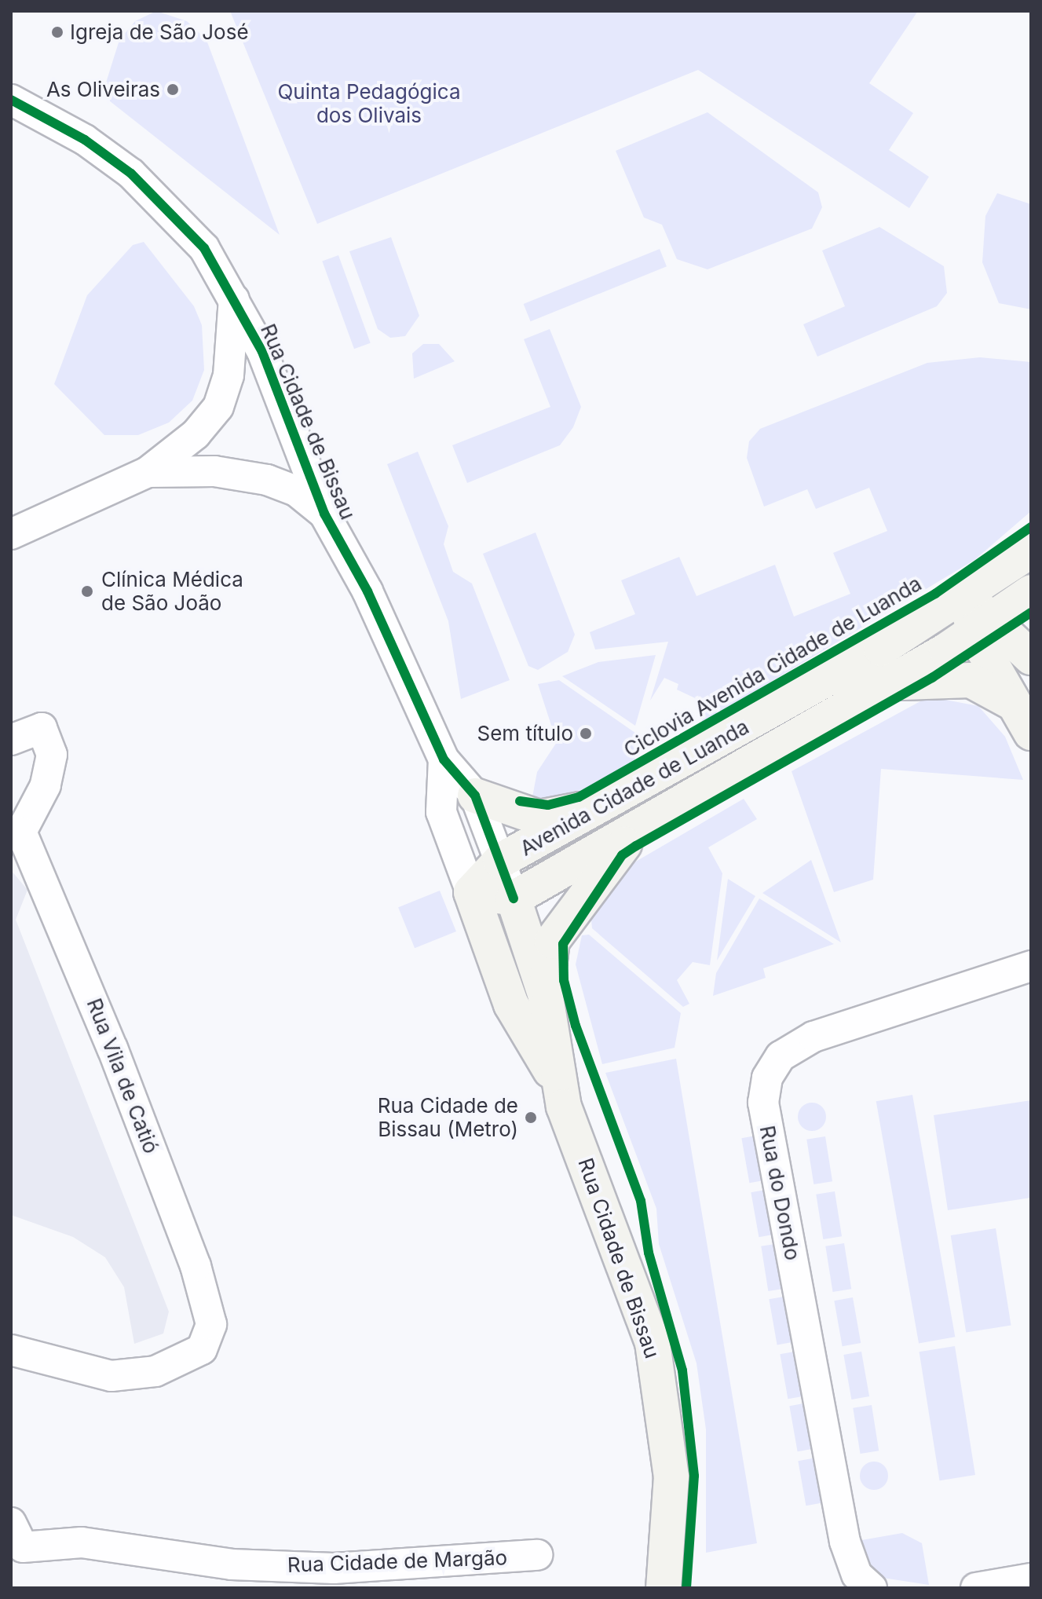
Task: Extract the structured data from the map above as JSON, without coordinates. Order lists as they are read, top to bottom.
{
  "streets": {
    "main road": ["Rua Cidade de Bissau", "Avenida Cidade de Luanda"],
    "street": ["Rua Vila de Catió", "Rua do Dondo", "Rua Cidade de Margão"],
    "cycle path": ["Ciclovia Avenida Cidade de Luanda"]
  },
  "crossings": [
    ["Rua Cidade de Bissau", "Avenida Cidade de Luanda"]
  ],
  "parks": ["Quinta Pedagógica dos Olivais"],
  "places": [
    "Igreja de São José",
    "As Oliveiras",
    "Clínica Médica de São João",
    "Sem título",
    "Rua Cidade de Bissau (Metro)"
  ]
}
